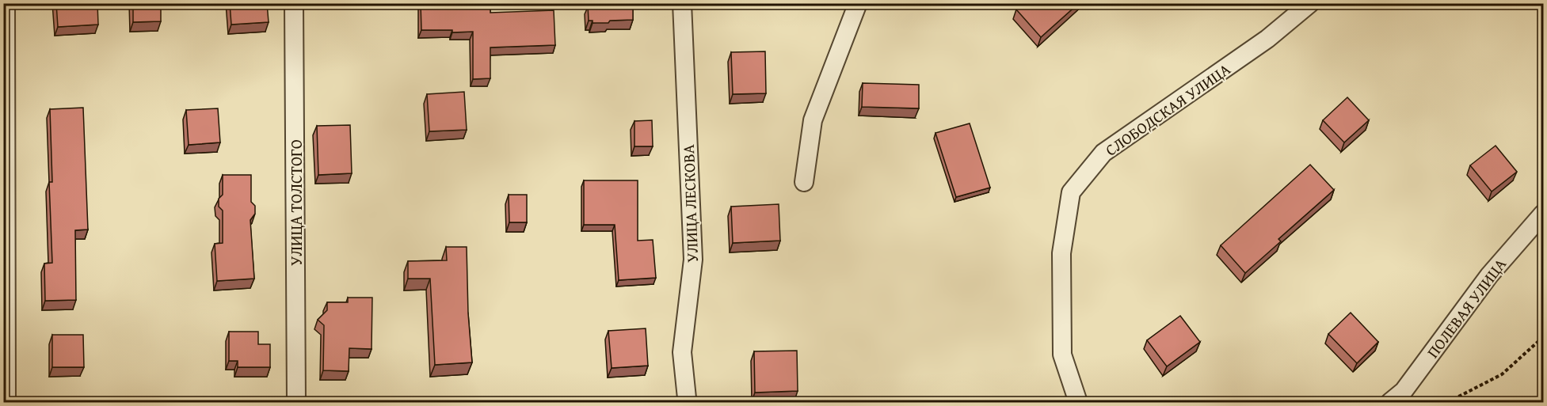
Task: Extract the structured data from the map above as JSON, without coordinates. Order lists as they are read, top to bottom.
{
  "streets": {
    "street": [
      "СЛОБОДСКАЯ УЛИЦА",
      "УЛИЦА ТОЛСТОГО",
      "УЛИЦА ЛЕСКОВА",
      "ПОЛЕВАЯ УЛИЦА"
    ]
  }
}
